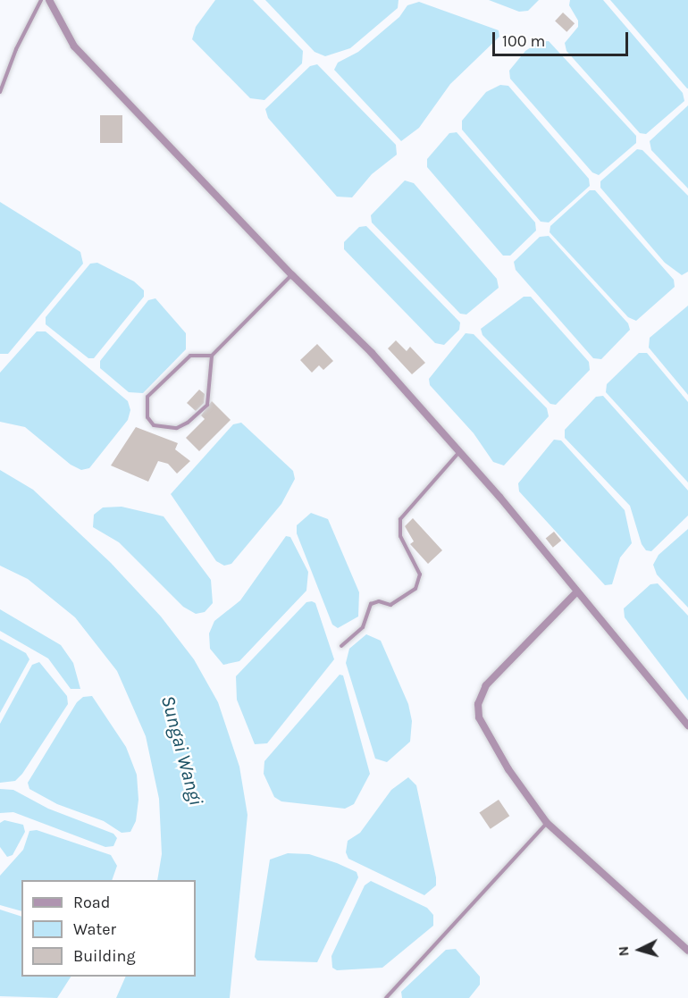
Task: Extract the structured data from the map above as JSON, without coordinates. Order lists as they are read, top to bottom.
{
  "water": ["Sungai Wangi"],
  "legend": ["Road", "Water", "Building"],
  "scale_bar": "100 m",
  "north": "left"
}
